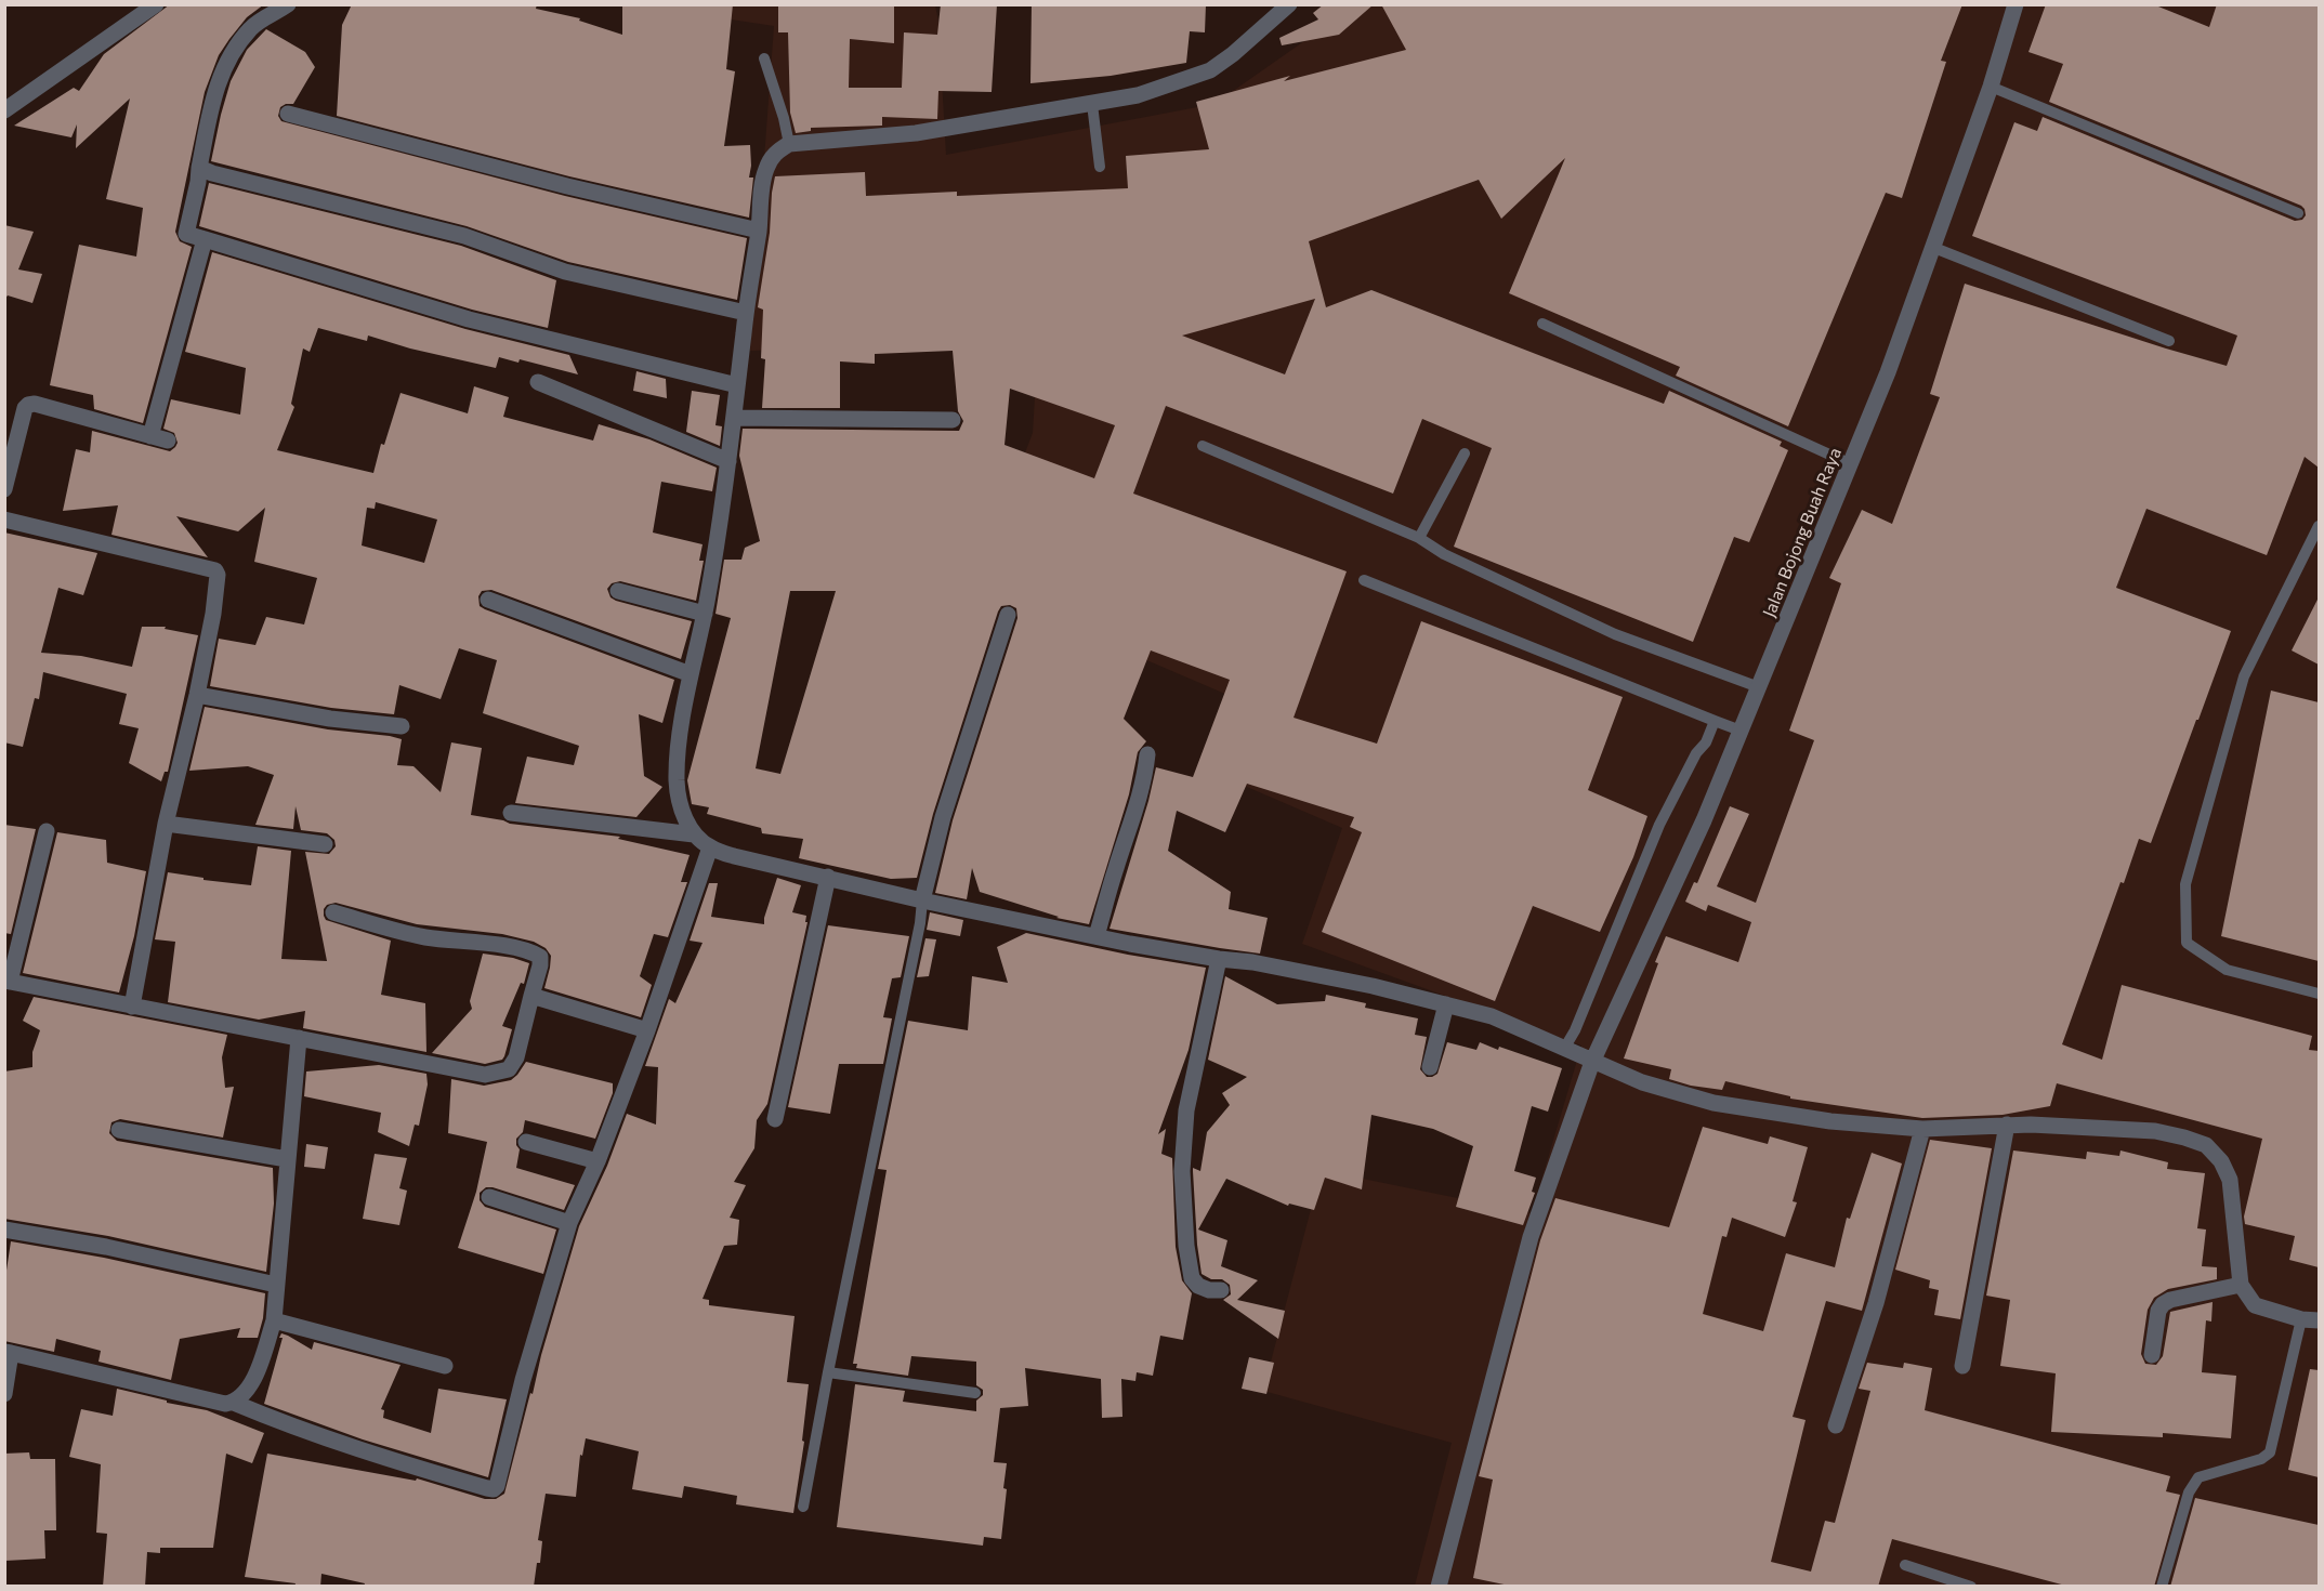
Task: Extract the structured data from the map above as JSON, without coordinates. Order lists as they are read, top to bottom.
{
  "streets": {
    "street": ["Jalan Bojong Buah Raya"]
  }
}
